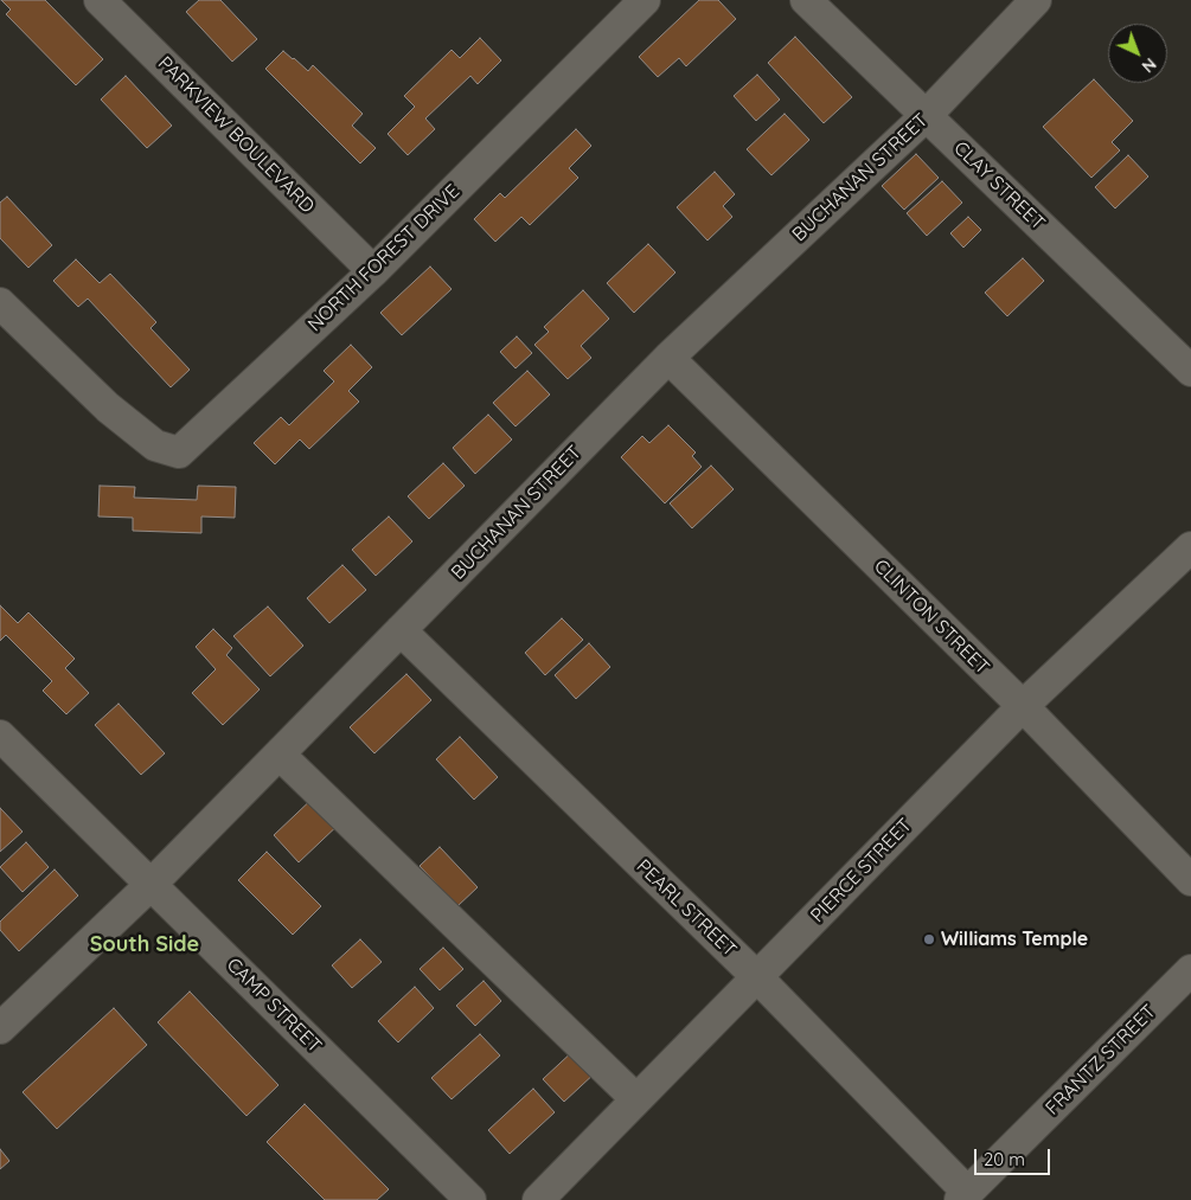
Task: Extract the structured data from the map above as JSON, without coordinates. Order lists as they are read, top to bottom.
{
  "streets": {
    "street": [
      "PARKVIEW BOULEVARD",
      "BUCHANAN STREET",
      "CLAY STREET",
      "NORTH FOREST DRIVE",
      "CLINTON STREET",
      "PIERCE STREET",
      "PEARL STREET",
      "CAMP STREET",
      "FRANTZ STREET"
    ]
  },
  "crossings": [
    ["PARKVIEW BOULEVARD", "NORTH FOREST DRIVE"],
    ["BUCHANAN STREET", "CLAY STREET"],
    ["BUCHANAN STREET", "CLINTON STREET"],
    ["BUCHANAN STREET", "PEARL STREET"],
    ["BUCHANAN STREET", "CAMP STREET"],
    ["CLINTON STREET", "PIERCE STREET"],
    ["PIERCE STREET", "PEARL STREET"],
    ["PEARL STREET", "FRANTZ STREET"]
  ],
  "districts": ["South Side"],
  "places": ["Williams Temple"],
  "scale_bar": "20 m",
  "north": "bottom right"
}
